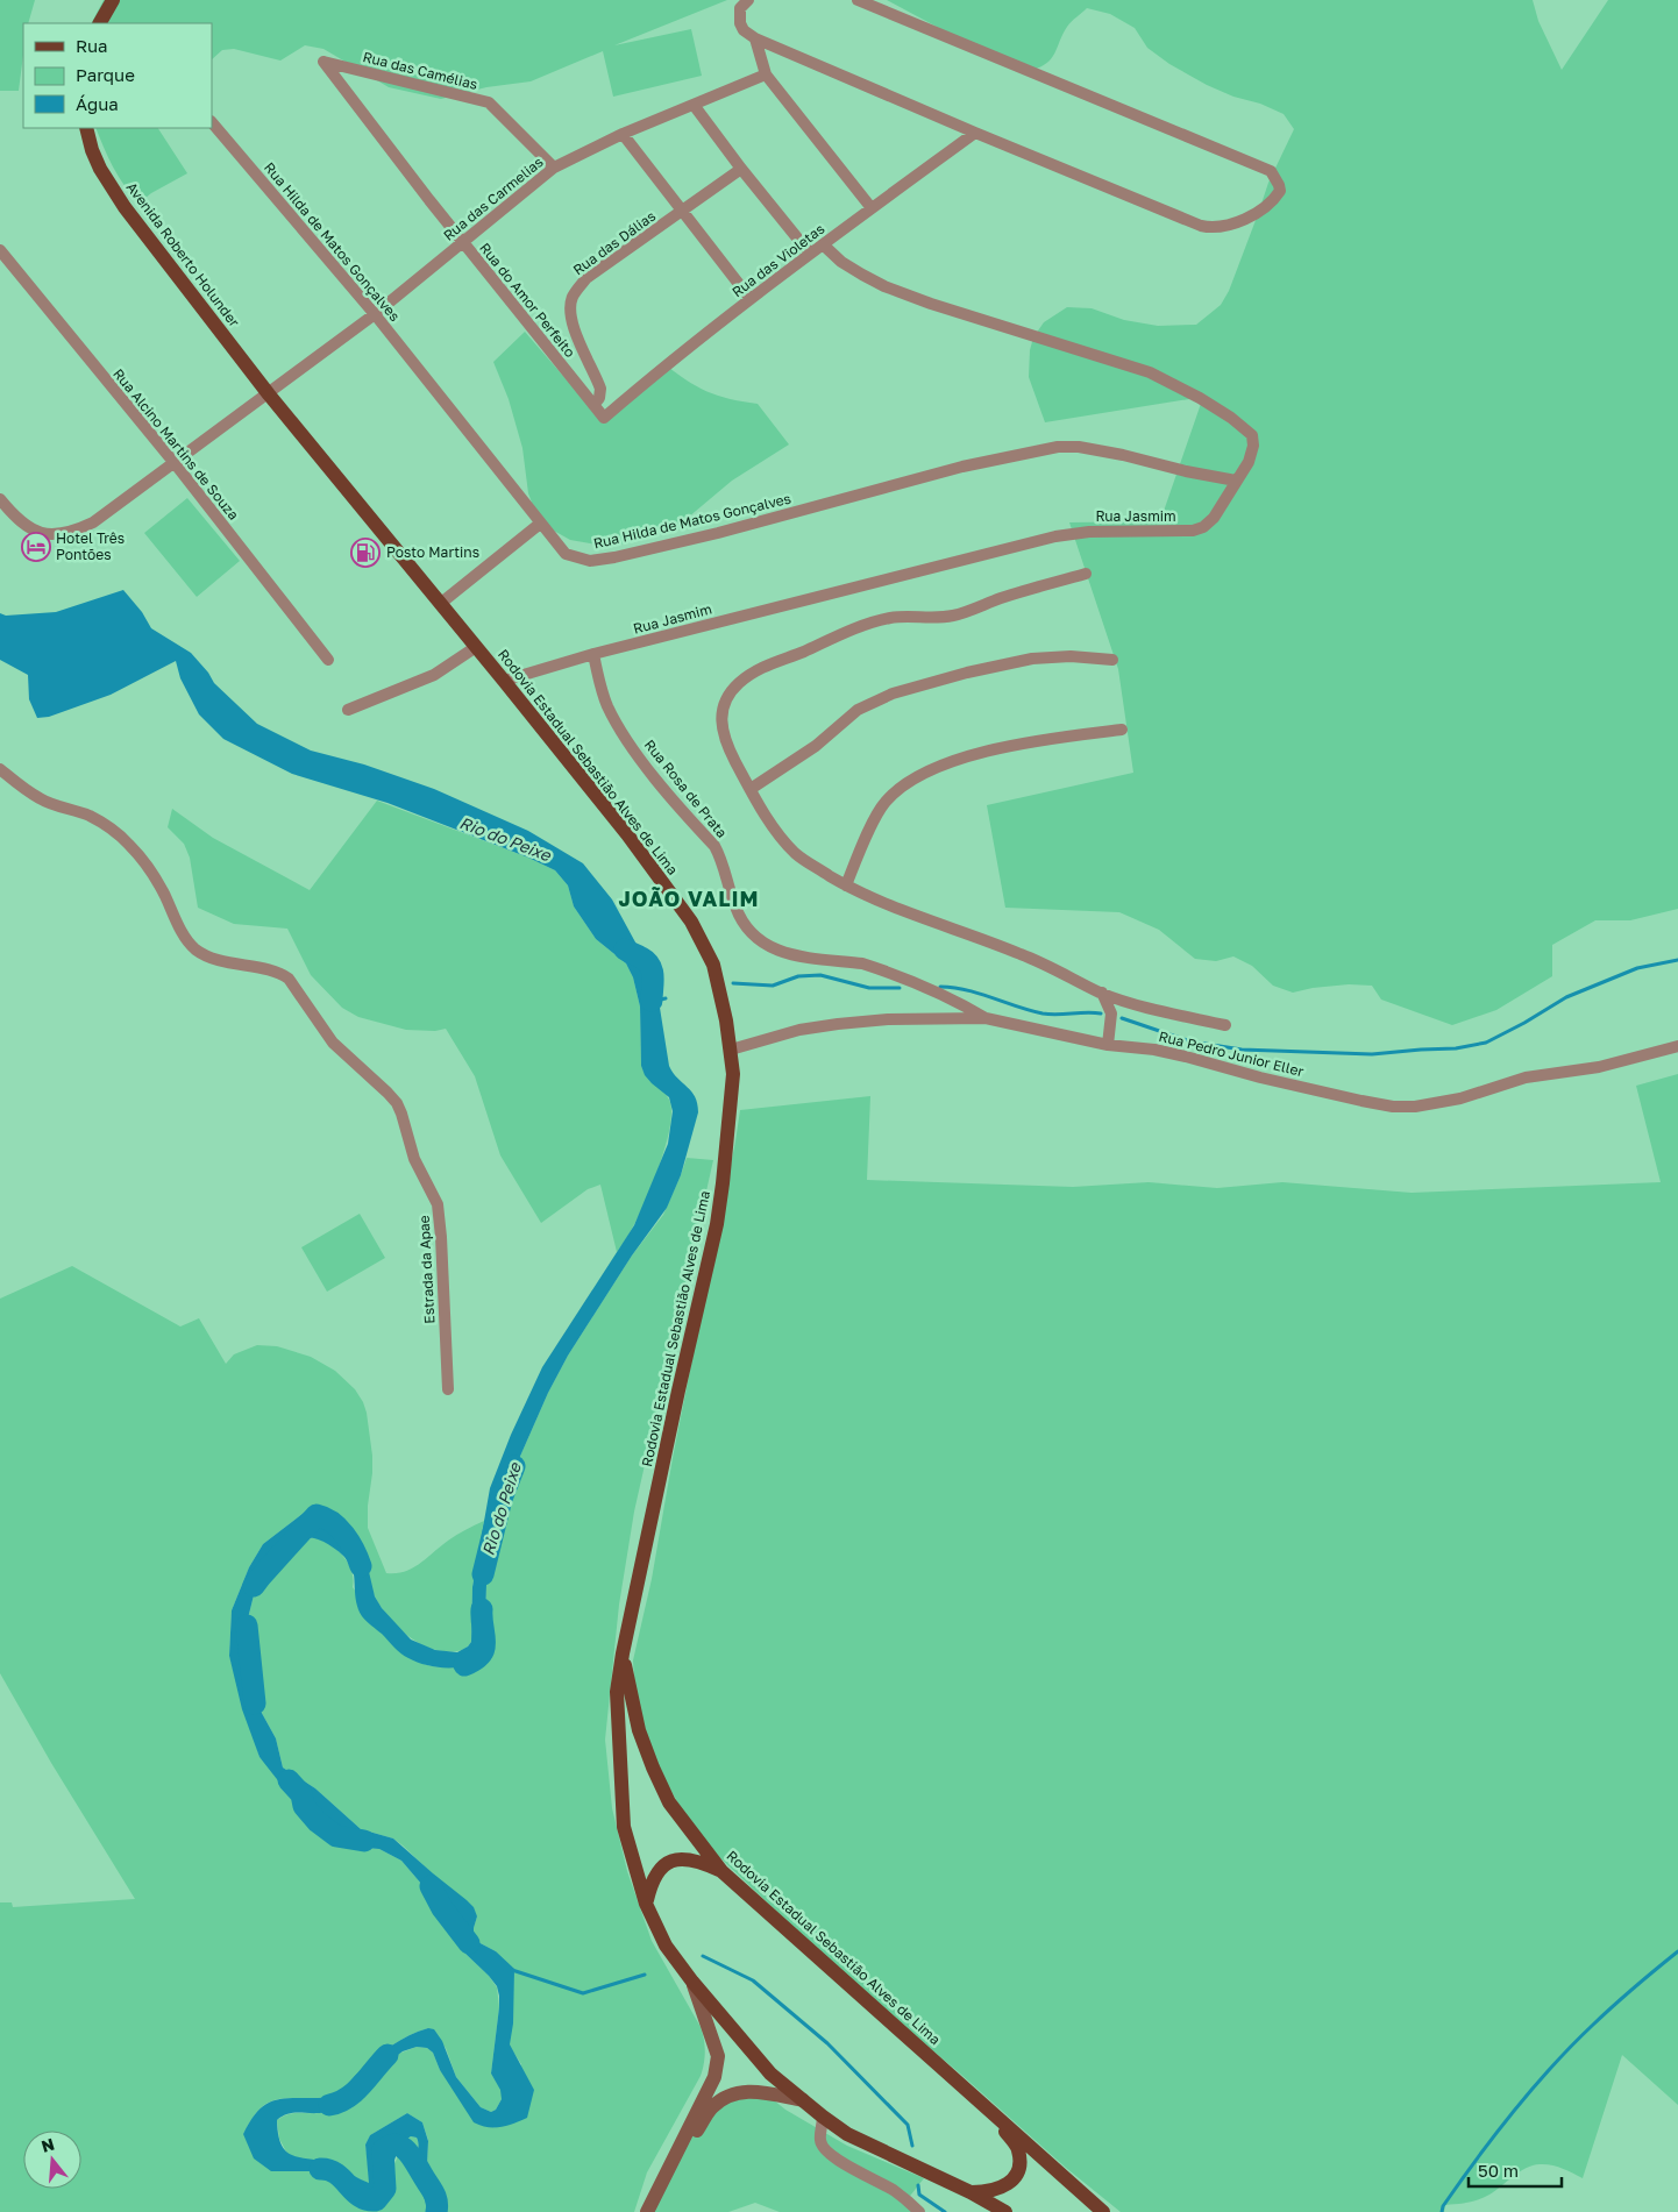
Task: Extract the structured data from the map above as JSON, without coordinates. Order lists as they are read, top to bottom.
{
  "streets": {
    "main road": ["Avenida Roberto Holunder", "Rodovia Estadual Sebastião Alves de Lima"],
    "street": [
      "Rua das Camélias",
      "Rua das Carmelias",
      "Rua Hilda de Matos Gonçalves",
      "Rua das Dálias",
      "Rua das Violetas",
      "Rua do Amor Perfeito",
      "Rua Alcino Martins de Souza",
      "Rua Jasmim",
      "Rua Rosa de Prata",
      "Rua Pedro Junior Eller",
      "Estrada da Apae"
    ]
  },
  "crossings": [
    ["Rua das Camélias", "Rua das Carmelias"],
    ["Rua das Camélias", "Rua do Amor Perfeito"],
    ["Rua das Carmelias", "Rua Hilda de Matos Gonçalves"],
    ["Rua das Carmelias", "Avenida Roberto Holunder"],
    ["Rua das Carmelias", "Rua do Amor Perfeito"],
    ["Rua das Carmelias", "Rua Alcino Martins de Souza"],
    ["Rua das Carmelias", "Rodovia Estadual Sebastião Alves de Lima"],
    ["Rua Hilda de Matos Gonçalves", "Rua Jasmim"],
    ["Rua das Dálias", "Rua do Amor Perfeito"],
    ["Avenida Roberto Holunder", "Rodovia Estadual Sebastião Alves de Lima"],
    ["Rua das Violetas", "Rua do Amor Perfeito"],
    ["Rua das Violetas", "Rua Jasmim"],
    ["Rua Jasmim", "Rodovia Estadual Sebastião Alves de Lima"],
    ["Rua Jasmim", "Rua Rosa de Prata"],
    ["Rodovia Estadual Sebastião Alves de Lima", "Rua Pedro Junior Eller"],
    ["Rua Rosa de Prata", "Rua Pedro Junior Eller"]
  ],
  "districts": ["JOÃO VALIM"],
  "water": ["Rio do Peixe"],
  "places": {
    "hotel": ["Hotel Três Pontões"],
    "fuel station": ["Posto Martins"]
  },
  "legend": ["Rua", "Parque", "Água"],
  "scale_bar": "50 m",
  "north": "top"
}
